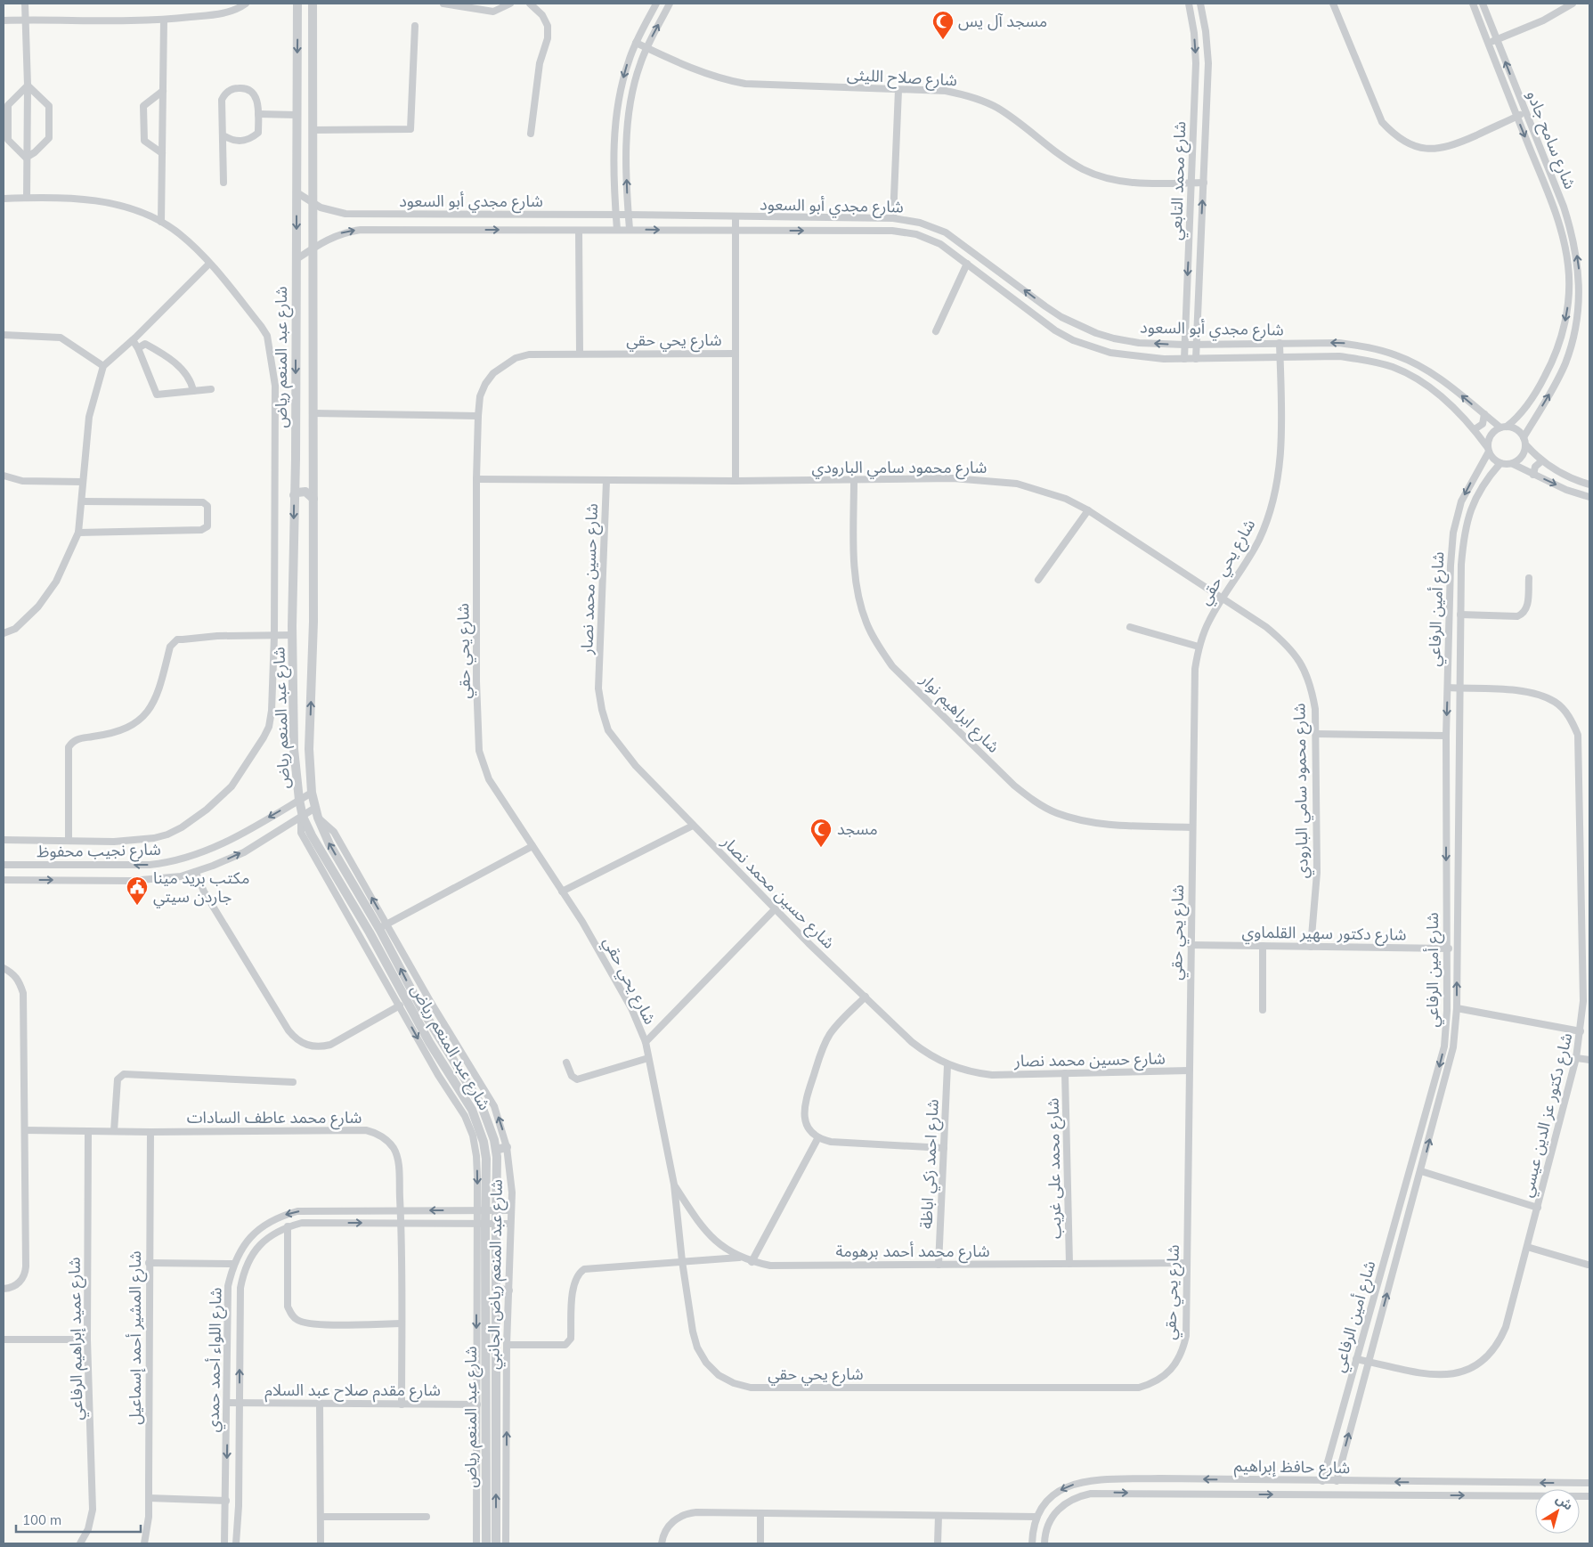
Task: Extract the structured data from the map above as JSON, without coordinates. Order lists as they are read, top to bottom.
{
  "streets": {
    "street": [
      "شارع صلاح الليثى",
      "شارع سامح جادو",
      "شارع محمد التابعي",
      "شارع مجدي أبو السعود",
      "شارع يحي حقي",
      "شارع عبد المنعم رياض",
      "شارع محمود سامي البارودي",
      "شارع حسين محمد نصار",
      "شارع أمين الرفاعي",
      "شارع ابراهيم نوار",
      "شارع نجيب محفوظ",
      "شارع دكتور سهير القلماوي",
      "شارع دكتور عز الدين عيسي",
      "شارع محمد عاطف السادات",
      "شارع احمد زكي اباظة",
      "شارع محمد على غريب",
      "شارع محمد أحمد برهومة",
      "شارع عبد المنعم رياض الجانبي",
      "شارع المشير أحمد إسماعيل",
      "شارع عميد إبراهيم الرفاعي",
      "شارع اللواء أحمد حمدي",
      "شارع مقدم صلاح عبد السلام",
      "شارع حافظ إبراهيم"
    ]
  },
  "crossings": [
    ["شارع صلاح الليثى", "شارع محمد التابعي"],
    ["شارع سامح جادو", "شارع مجدي أبو السعود"],
    ["شارع سامح جادو", "شارع أمين الرفاعي"],
    ["شارع محمد التابعي", "شارع مجدي أبو السعود"],
    ["شارع مجدي أبو السعود", "شارع يحي حقي"],
    ["شارع مجدي أبو السعود", "شارع عبد المنعم رياض"],
    ["شارع مجدي أبو السعود", "شارع أمين الرفاعي"],
    ["شارع يحي حقي", "شارع محمود سامي البارودي"],
    ["شارع يحي حقي", "شارع حسين محمد نصار"],
    ["شارع يحي حقي", "شارع ابراهيم نوار"],
    ["شارع يحي حقي", "شارع دكتور سهير القلماوي"],
    ["شارع يحي حقي", "شارع محمد أحمد برهومة"],
    ["شارع عبد المنعم رياض", "شارع نجيب محفوظ"],
    ["شارع عبد المنعم رياض", "شارع عبد المنعم رياض الجانبي"],
    ["شارع عبد المنعم رياض", "شارع اللواء أحمد حمدي"],
    ["شارع محمود سامي البارودي", "شارع حسين محمد نصار"],
    ["شارع محمود سامي البارودي", "شارع ابراهيم نوار"],
    ["شارع محمود سامي البارودي", "شارع دكتور سهير القلماوي"],
    ["شارع حسين محمد نصار", "شارع احمد زكي اباظة"],
    ["شارع حسين محمد نصار", "شارع محمد على غريب"],
    ["شارع أمين الرفاعي", "شارع دكتور سهير القلماوي"],
    ["شارع أمين الرفاعي", "شارع دكتور عز الدين عيسي"],
    ["شارع أمين الرفاعي", "شارع حافظ إبراهيم"],
    ["شارع نجيب محفوظ", "شارع عبد المنعم رياض الجانبي"],
    ["شارع محمد عاطف السادات", "شارع المشير أحمد إسماعيل"],
    ["شارع محمد عاطف السادات", "شارع عميد إبراهيم الرفاعي"],
    ["شارع محمد عاطف السادات", "شارع اللواء أحمد حمدي"],
    ["شارع محمد عاطف السادات", "شارع مقدم صلاح عبد السلام"],
    ["شارع احمد زكي اباظة", "شارع محمد أحمد برهومة"],
    ["شارع محمد على غريب", "شارع محمد أحمد برهومة"],
    ["شارع عبد المنعم رياض الجانبي", "شارع اللواء أحمد حمدي"],
    ["شارع عبد المنعم رياض الجانبي", "شارع مقدم صلاح عبد السلام"],
    ["شارع اللواء أحمد حمدي", "شارع مقدم صلاح عبد السلام"]
  ],
  "places": {
    "mosque": ["مسجد آل يس", "مسجد"],
    "public building": ["مكتب بريد مينا جاردن سيتي"]
  },
  "scale_bar": "100 m",
  "north": "top right"
}
